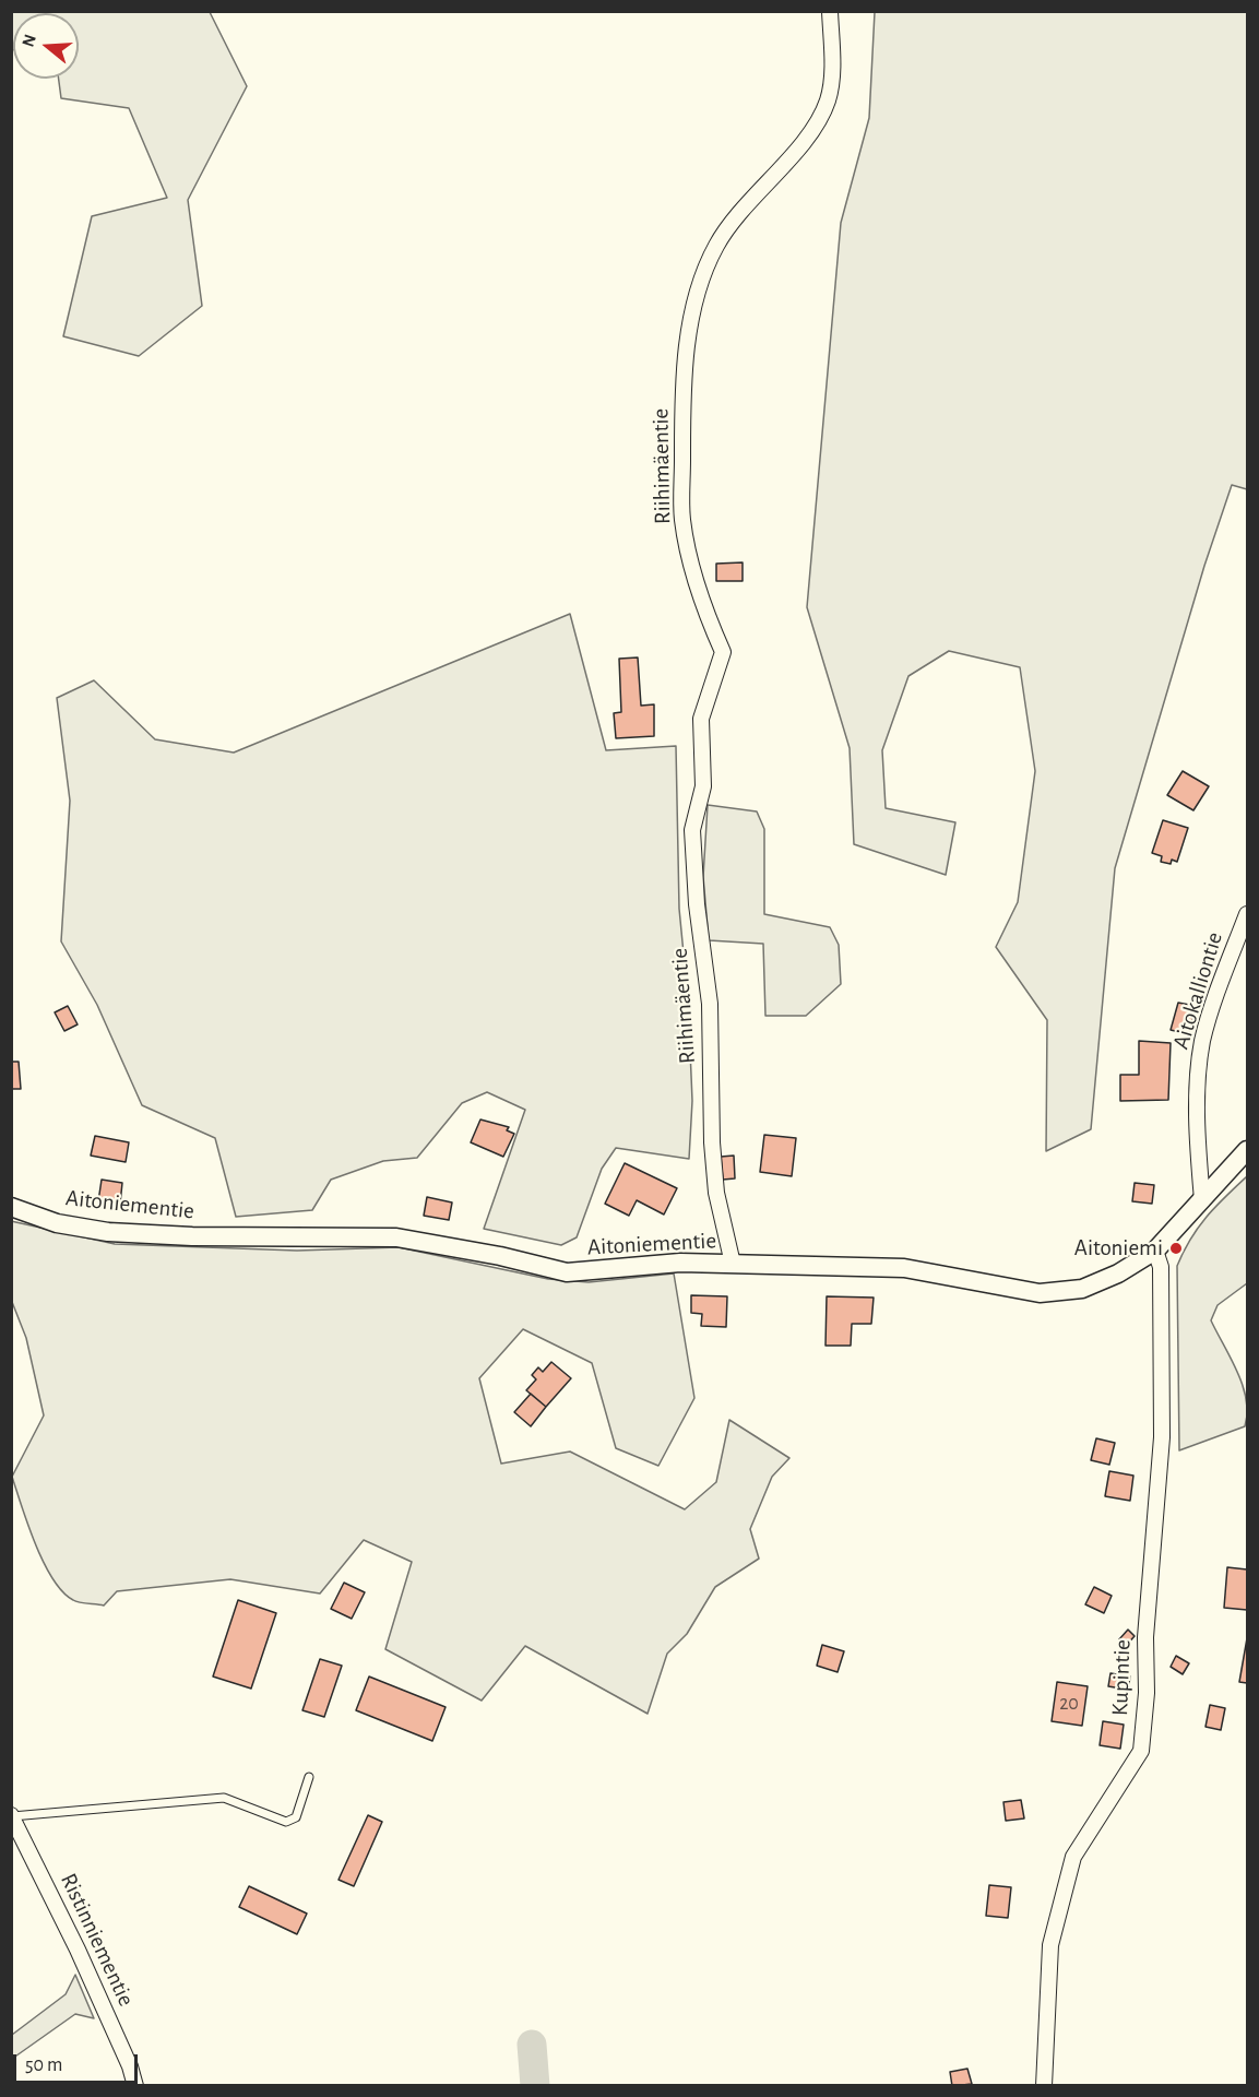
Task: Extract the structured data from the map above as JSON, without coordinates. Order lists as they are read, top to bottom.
{
  "streets": {
    "street": [
      "Riihimäentie",
      "Aitokalliontie",
      "Aitoniementie",
      "Kupintie",
      "Ristinniementie"
    ]
  },
  "crossings": [
    ["Riihimäentie", "Aitoniementie"],
    ["Aitokalliontie", "Aitoniementie"],
    ["Aitoniementie", "Kupintie"]
  ],
  "places": ["Aitoniemi"],
  "house_numbers": ["20"],
  "scale_bar": "50 m",
  "north": "left"
}
